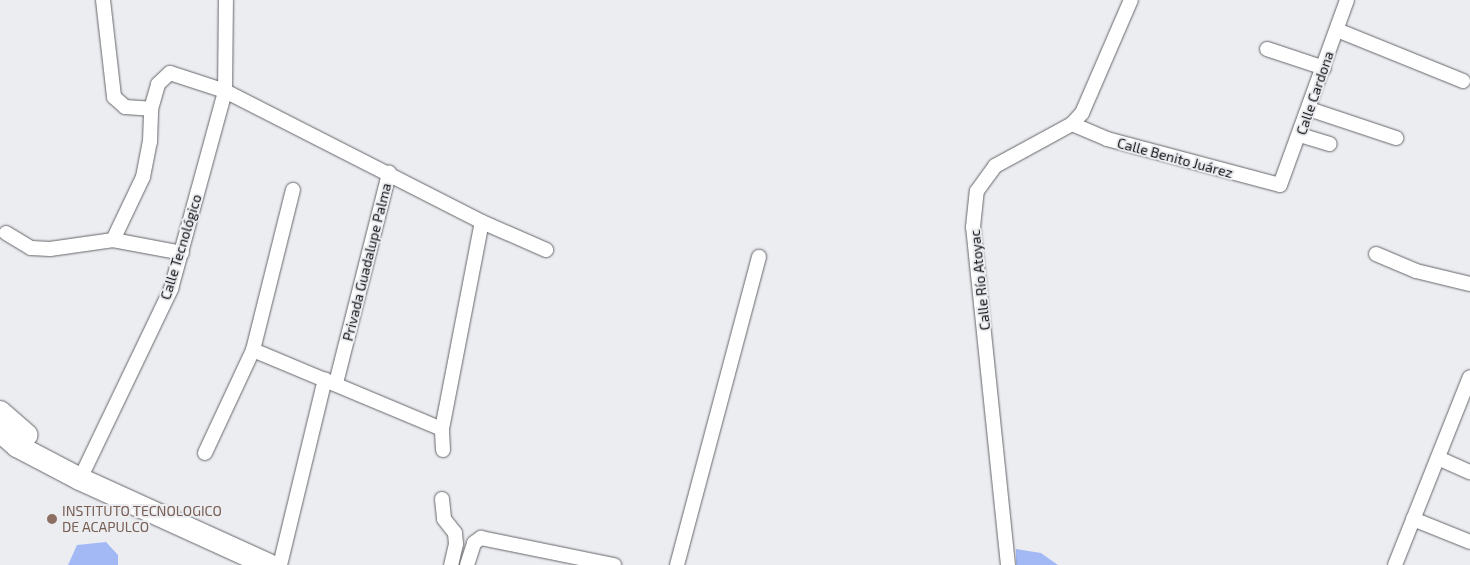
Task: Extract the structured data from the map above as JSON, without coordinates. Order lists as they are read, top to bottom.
{
  "streets": {
    "street": [
      "Calle Cardona",
      "Calle Benito Juárez",
      "Calle Tecnológico",
      "Privada Guadalupe Palma",
      "Calle Río Atoyac"
    ]
  },
  "crossings": [
    ["Calle Cardona", "Calle Benito Juárez"],
    ["Calle Benito Juárez", "Calle Río Atoyac"],
    ["Calle Tecnológico", "Privada Guadalupe Palma"]
  ],
  "places": ["INSTITUTO TECNOLOGICO DE ACAPULCO"]
}
